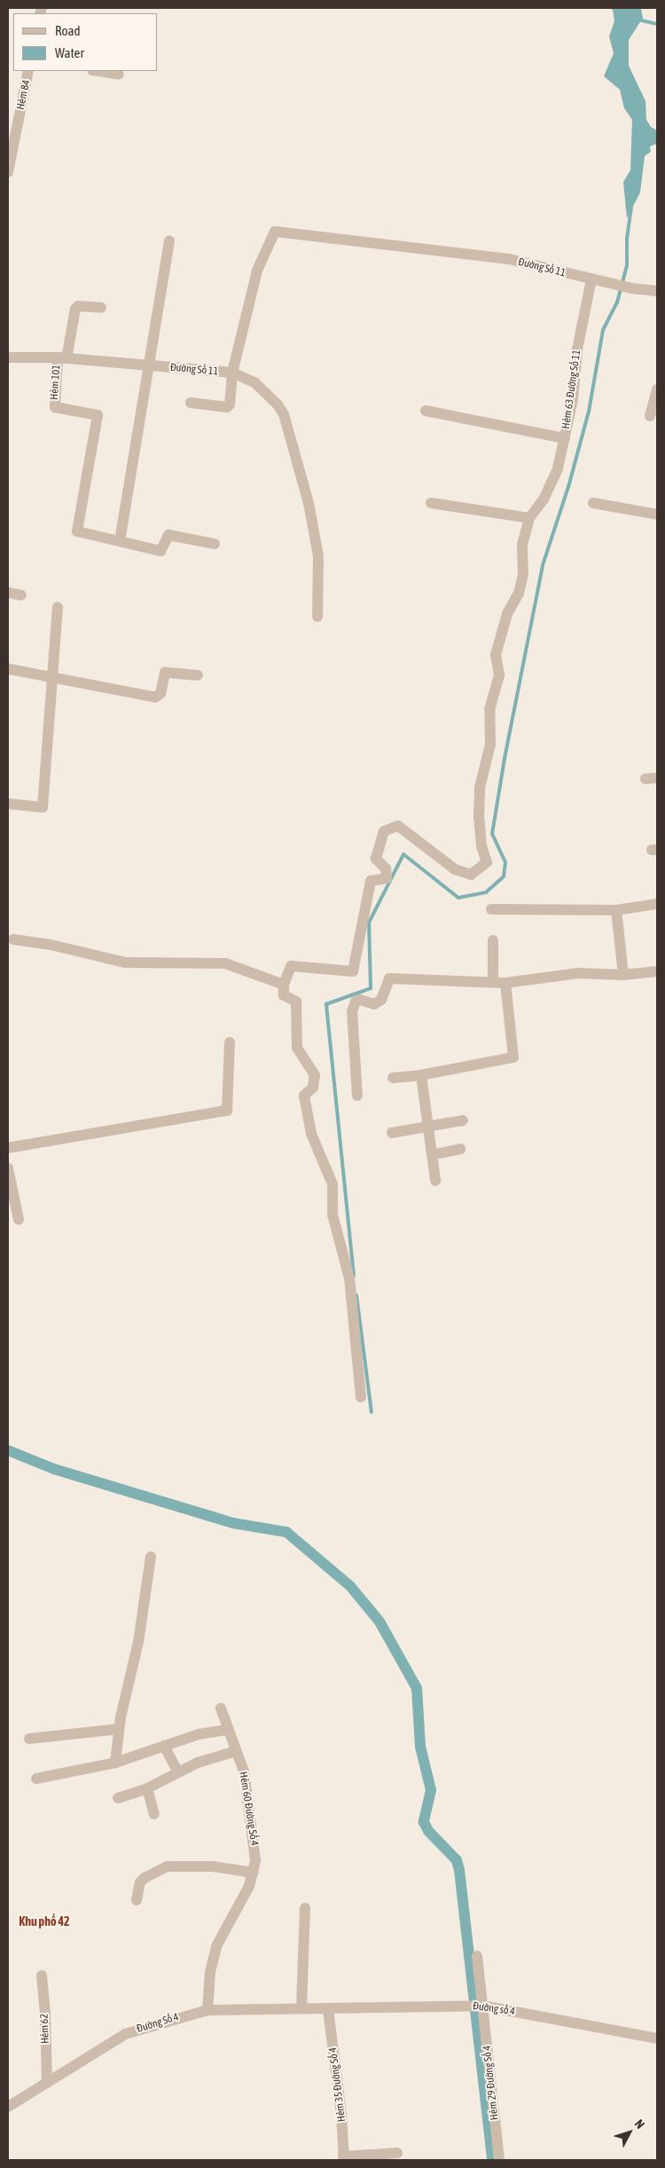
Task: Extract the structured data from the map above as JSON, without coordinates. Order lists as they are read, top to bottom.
{
  "streets": {
    "street": [
      "Hẻm 84",
      "Đường Số 11",
      "Hẻm 101",
      "Hẻm 63 Đường Số 11",
      "Hẻm 60 Đường Số 4",
      "Đường số 4",
      "Đường Số 4",
      "Hẻm 62",
      "Hẻm 29 Đường Số 4",
      "Hẻm 35 Đường Số 4"
    ]
  },
  "crossings": [
    ["Đường Số 11", "Hẻm 101"],
    ["Đường Số 11", "Hẻm 63 Đường Số 11"],
    ["Hẻm 60 Đường Số 4", "Đường Số 4"],
    ["Đường số 4", "Đường Số 4"],
    ["Đường số 4", "Hẻm 29 Đường Số 4"],
    ["Đường số 4", "Hẻm 35 Đường Số 4"],
    ["Đường Số 4", "Hẻm 62"],
    ["Đường Số 4", "Hẻm 35 Đường Số 4"]
  ],
  "districts": ["Khu phố 42"],
  "legend": ["Road", "Water"],
  "north": "top right"
}
